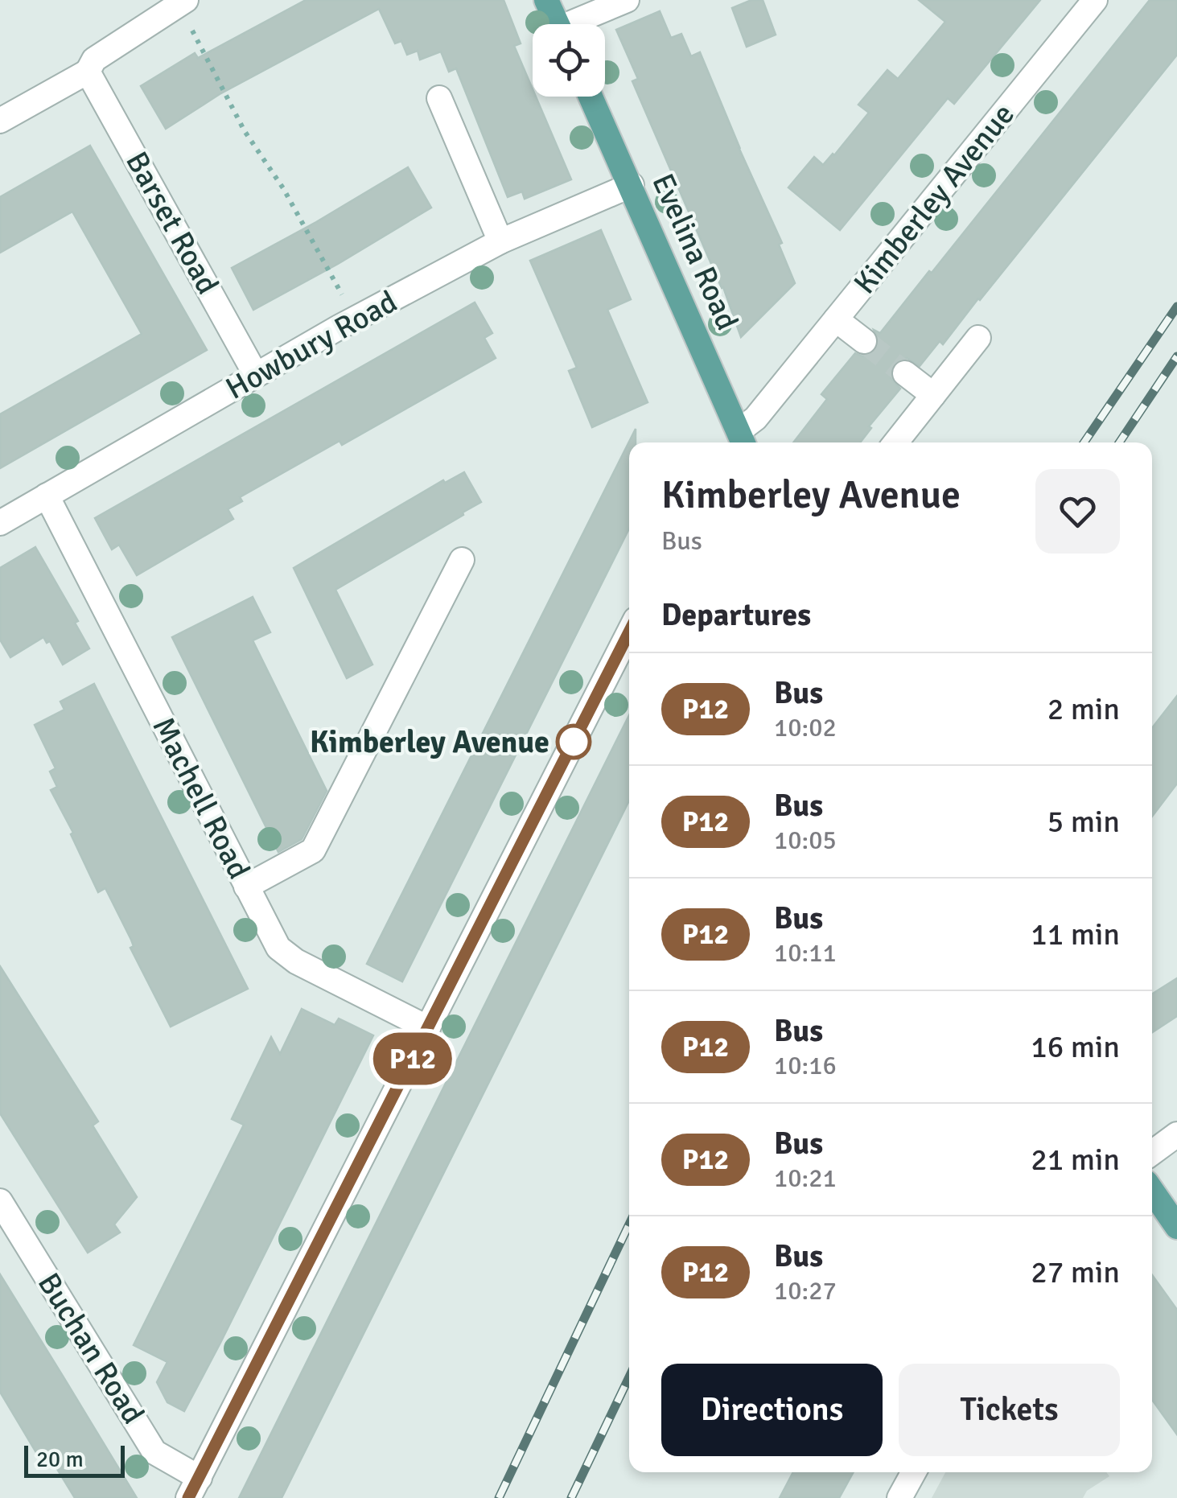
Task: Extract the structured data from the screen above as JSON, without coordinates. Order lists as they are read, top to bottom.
{
  "streets": {
    "main road": ["Evelina Road"],
    "street": [
      "Kimberley Avenue",
      "Barset Road",
      "Howbury Road",
      "Machell Road",
      "Buchan Road"
    ]
  },
  "crossings": [
    ["Kimberley Avenue", "Evelina Road"],
    ["Barset Road", "Howbury Road"],
    ["Evelina Road", "Howbury Road"],
    ["Howbury Road", "Machell Road"]
  ],
  "places": ["Kimberley Avenue"],
  "lines": ["bus line P12"],
  "scale_bar": "20 m",
  "page": {
    "on_map": "P12",
    "heading": [
      ["Kimberley Avenue", "Bus"],
      "Departures"
    ],
    "list": [
      {
        "mark": "P12",
        "name": "Bus",
        "note": "10:02",
        "value": "2 min"
      },
      {
        "mark": "P12",
        "name": "Bus",
        "note": "10:05",
        "value": "5 min"
      },
      {
        "mark": "P12",
        "name": "Bus",
        "note": "10:11",
        "value": "11 min"
      },
      {
        "mark": "P12",
        "name": "Bus",
        "note": "10:16",
        "value": "16 min"
      },
      {
        "mark": "P12",
        "name": "Bus",
        "note": "10:21",
        "value": "21 min"
      },
      {
        "mark": "P12",
        "name": "Bus",
        "note": "10:27",
        "value": "27 min"
      }
    ],
    "buttons": ["Directions", "Tickets"],
    "scale": "20 m"
  }
}
